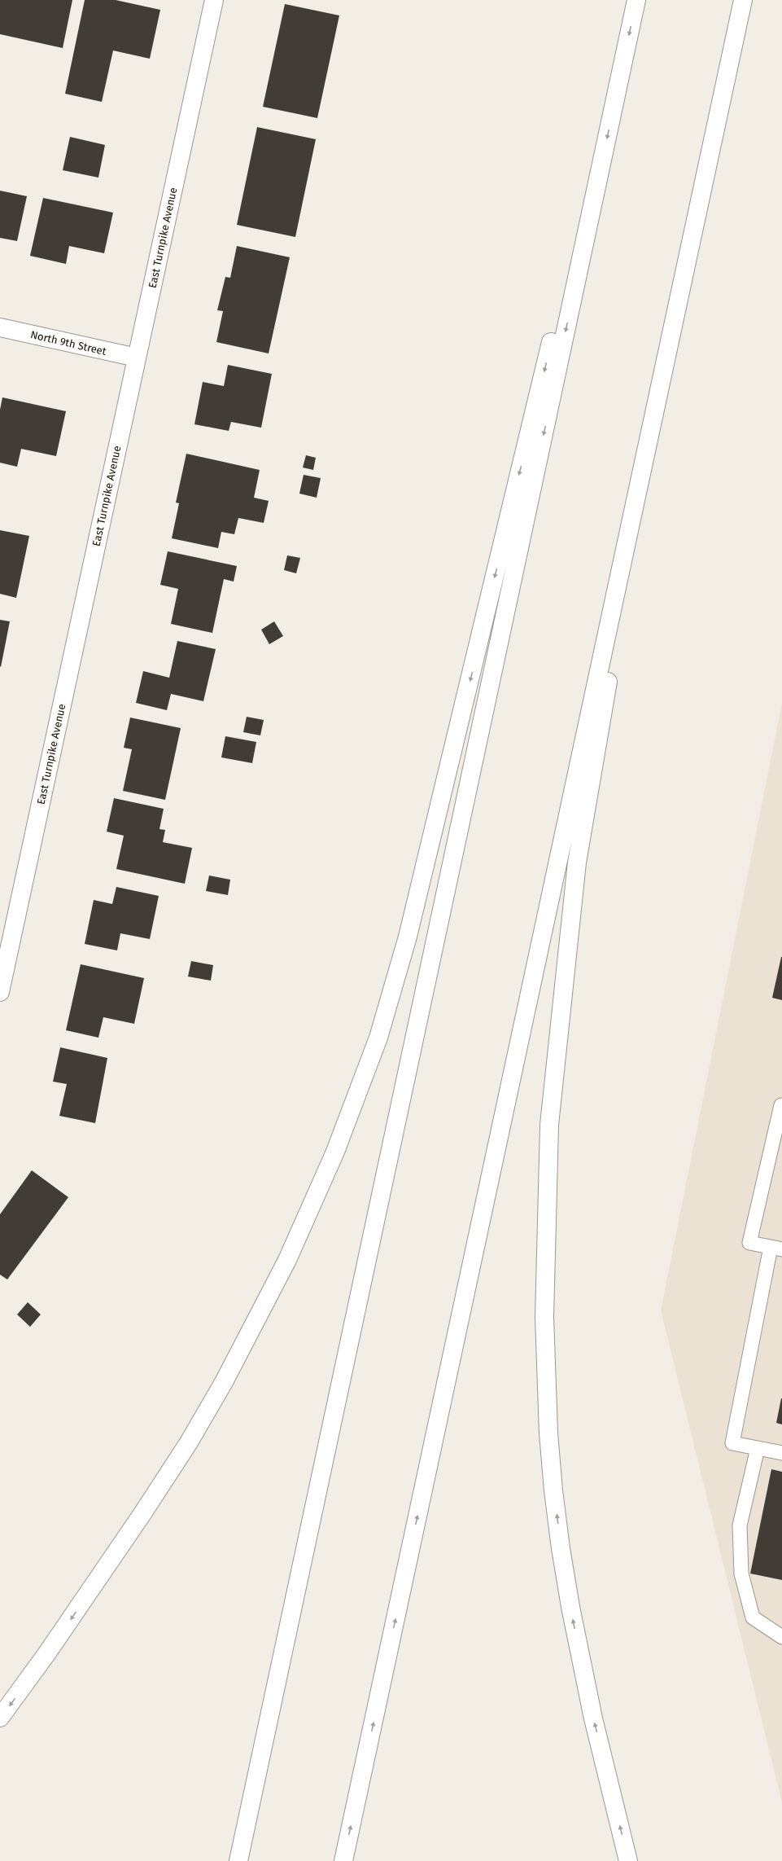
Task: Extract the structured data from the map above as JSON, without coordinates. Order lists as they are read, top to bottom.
{
  "streets": {
    "main road": ["East Turnpike Avenue", "North 9th Street"]
  },
  "crossings": [
    ["East Turnpike Avenue", "North 9th Street"]
  ]
}
